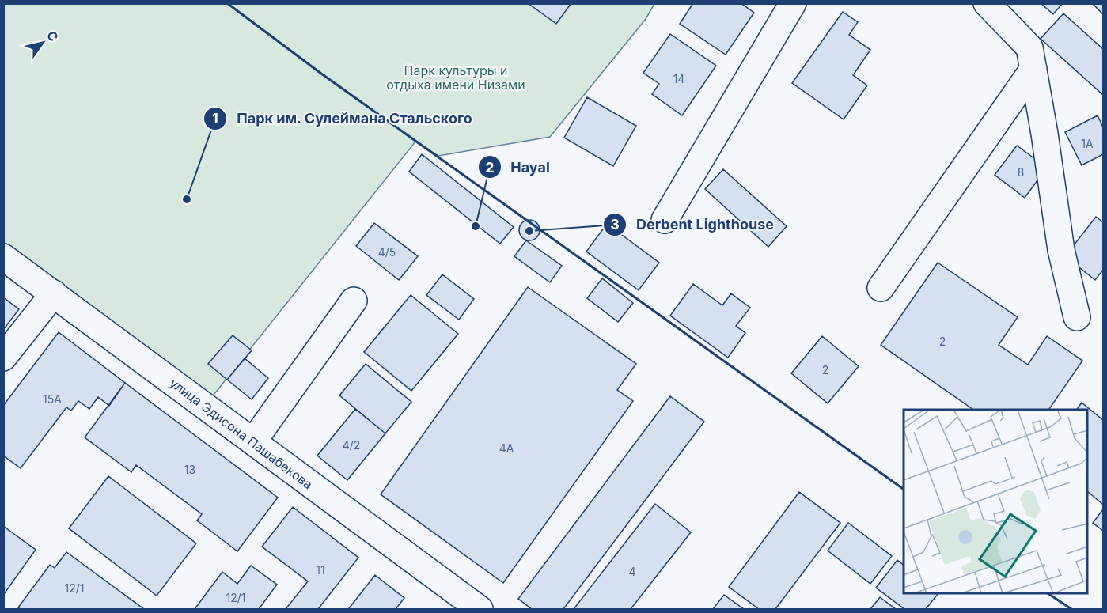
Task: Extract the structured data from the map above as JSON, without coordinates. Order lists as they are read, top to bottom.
{
  "streets": {
    "street": ["улица Эдисона Пашабекова"]
  },
  "parks": ["Парк культуры и отдыха имени Низами"],
  "places": ["Парк им. Сулеймана Стальского", "Hayal", "Derbent Lighthouse"],
  "house_numbers": [
    "14",
    "1А",
    "8",
    "4/5",
    "2",
    "2",
    "15А",
    "4/2",
    "4А",
    "13",
    "11",
    "4",
    "12/1",
    "12/1"
  ],
  "north": "top right"
}
